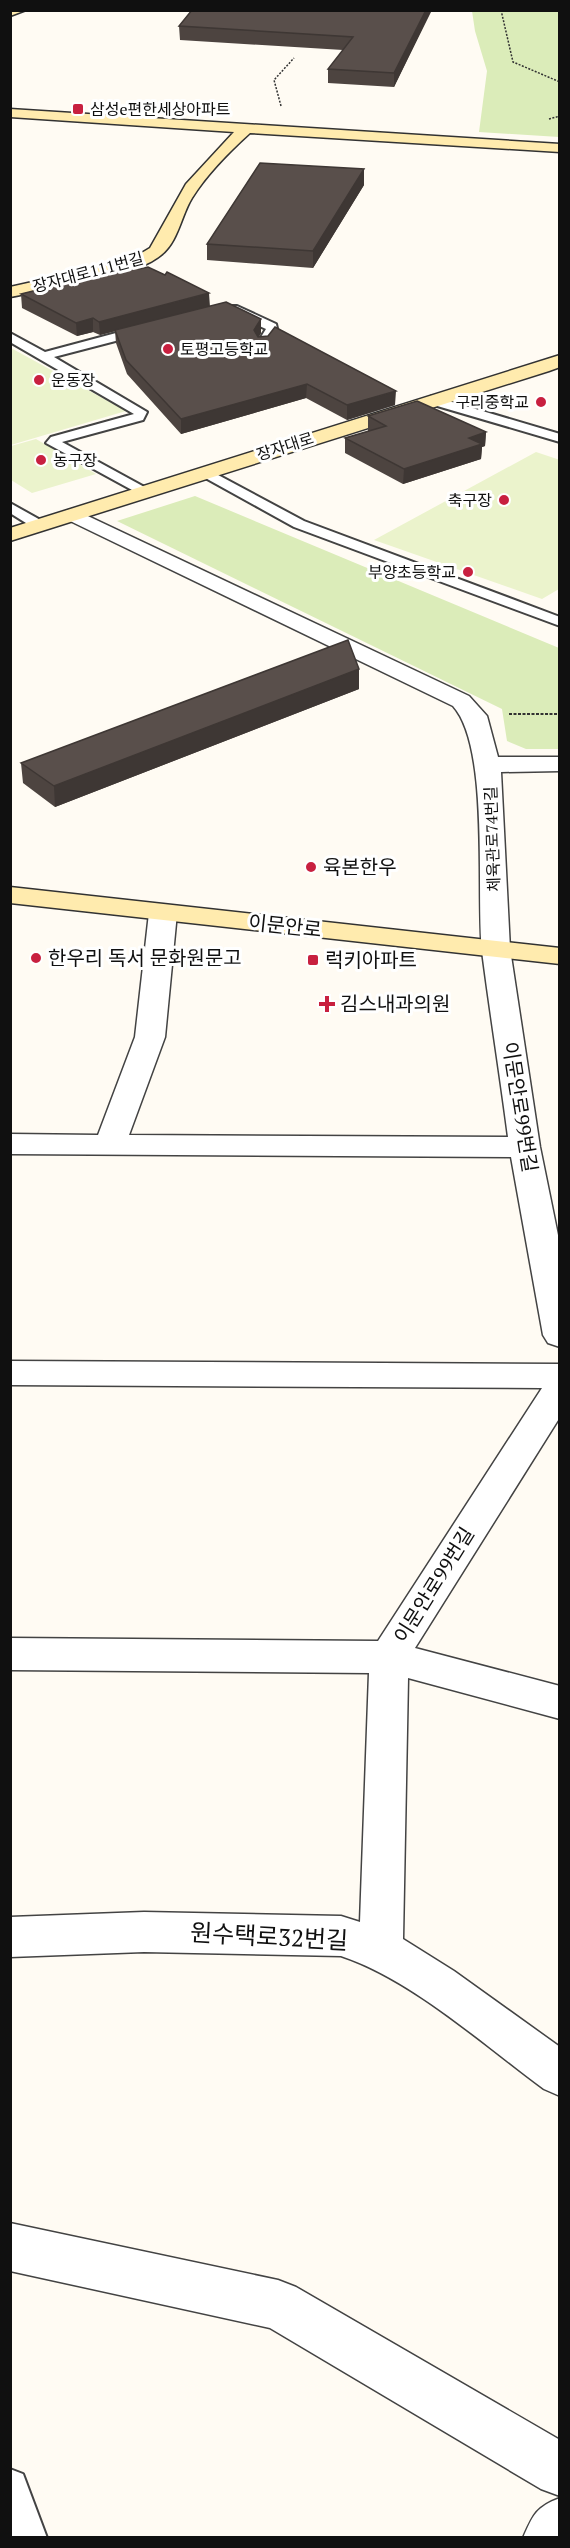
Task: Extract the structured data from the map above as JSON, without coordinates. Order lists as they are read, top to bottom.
{
  "streets": {
    "street": [
      "장자대로111번길",
      "장자대로",
      "체육관로74번길",
      "이문안로",
      "이문안로99번길",
      "원수택로32번길"
    ]
  },
  "crossings": [
    ["체육관로74번길", "이문안로"],
    ["체육관로74번길", "이문안로99번길"],
    ["이문안로", "이문안로99번길"],
    ["이문안로99번길", "원수택로32번길"]
  ],
  "places": {
    "transit": ["삼성e편한세상아파트", "럭키아파트"],
    "other": [
      "토평고등학교",
      "운동장",
      "구리중학교",
      "농구장",
      "축구장",
      "부양초등학교",
      "육본한우",
      "한우리 독서 문화원문고"
    ],
    "health": ["김스내과의원"]
  }
}
